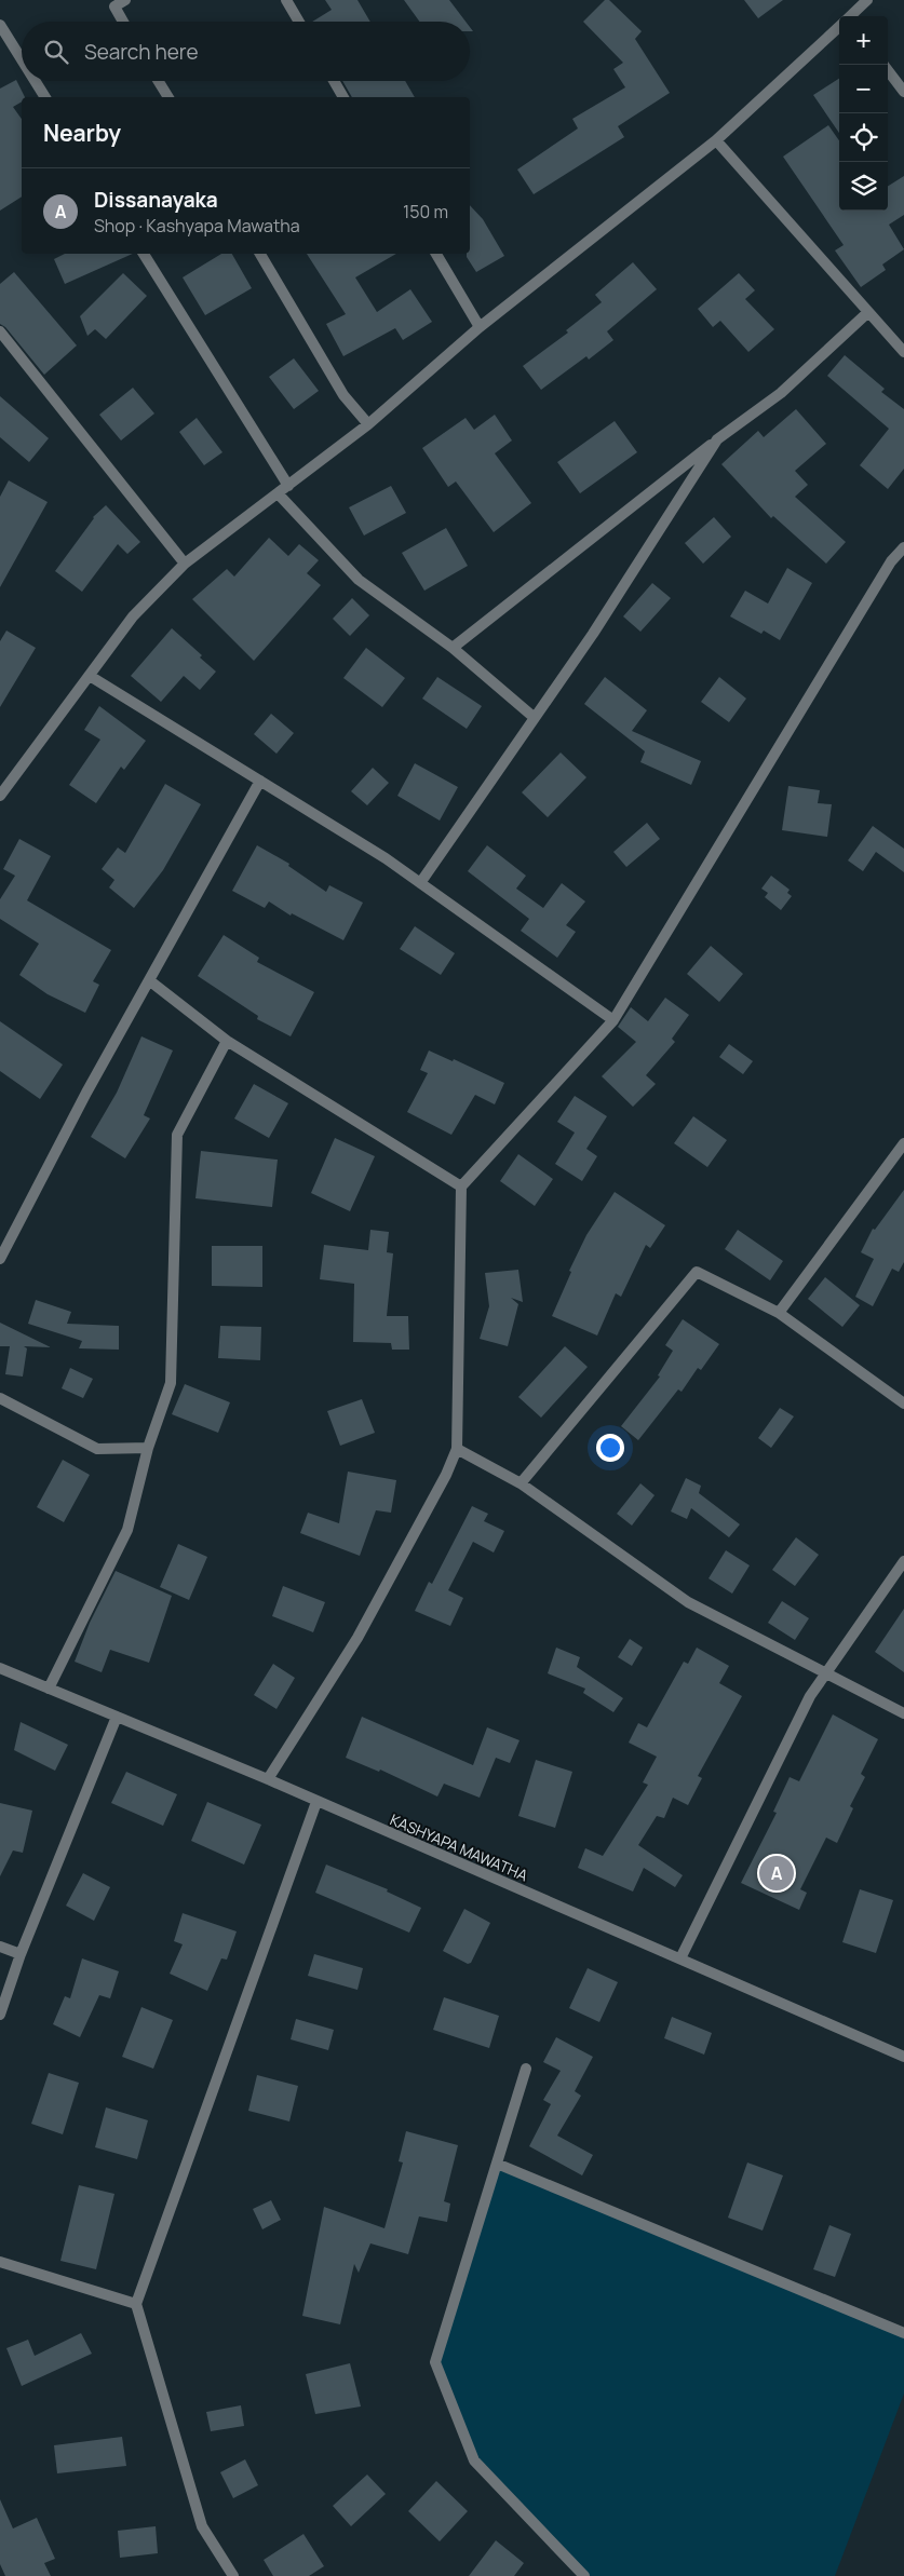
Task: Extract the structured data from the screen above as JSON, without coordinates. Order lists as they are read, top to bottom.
{
  "streets": {
    "street": ["KASHYAPA MAWATHA"]
  },
  "page": {
    "map_buttons": ["+", "−"],
    "search": "Search here",
    "heading": "Nearby",
    "list": [
      {
        "mark": "A",
        "name": "Dissanayaka",
        "note": "Shop · Kashyapa Mawatha",
        "value": "150 m"
      }
    ],
    "pins": "A"
  }
}
